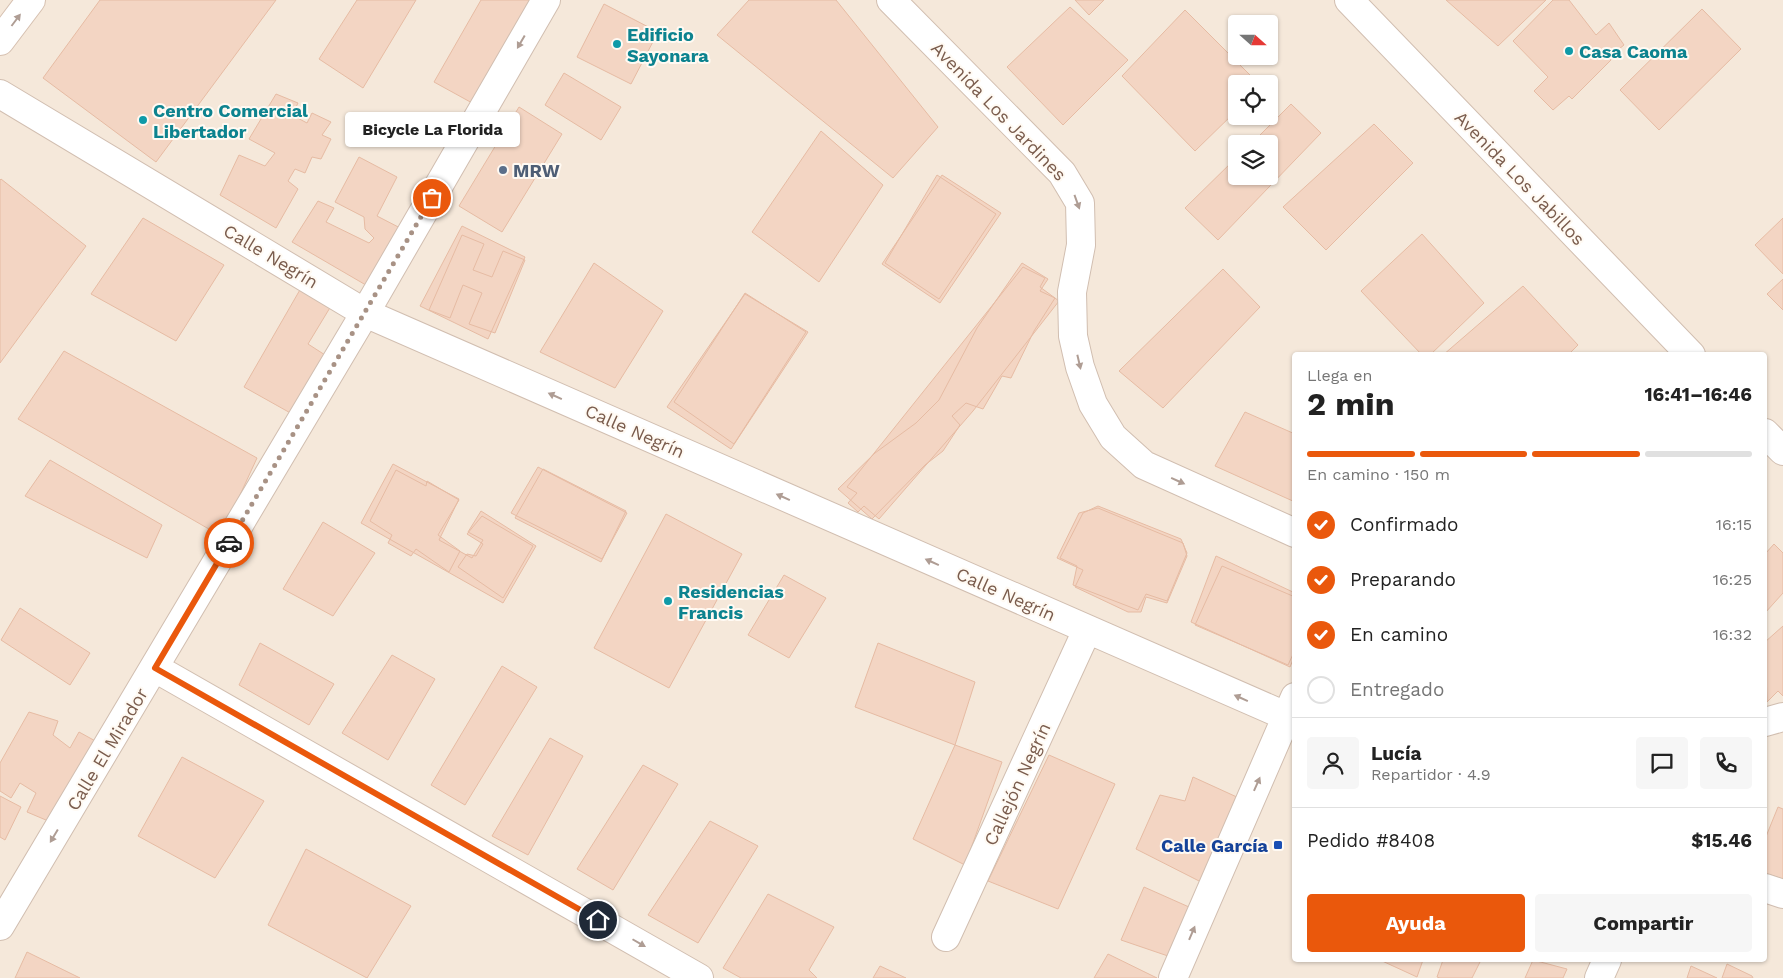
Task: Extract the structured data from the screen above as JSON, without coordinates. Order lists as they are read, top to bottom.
{
  "streets": {
    "street": [
      "Avenida Los Jardines",
      "Avenida Los Jabillos",
      "Calle Negrín",
      "Calle El Mirador",
      "Callejón Negrín"
    ]
  },
  "crossings": [
    ["Calle Negrín", "Calle El Mirador"],
    ["Calle Negrín", "Callejón Negrín"]
  ],
  "one_way": ["Avenida Los Jardines", "Calle Negrín", "Calle El Mirador"],
  "places": {
    "other": [
      "Edificio Sayonara",
      "Casa Caoma",
      "Centro Comercial Libertador",
      "MRW",
      "Bicycle La Florida",
      "Residencias Francis"
    ],
    "transit": ["Calle García"]
  },
  "north": "right",
  "page": {
    "bubble": "Bicycle La Florida",
    "heading": ["2 min", "Llega en", "16:41–16:46"],
    "panel": [
      "Lucía",
      "Repartidor · 4.9",
      "Pedido #8408",
      "$15.46"
    ],
    "bar": "En camino · 150 m",
    "list": [
      ["Confirmado", "16:15"],
      ["Preparando", "16:25"],
      ["En camino", "16:32"],
      "Entregado"
    ],
    "buttons": ["Ayuda", "Compartir"]
  }
}
